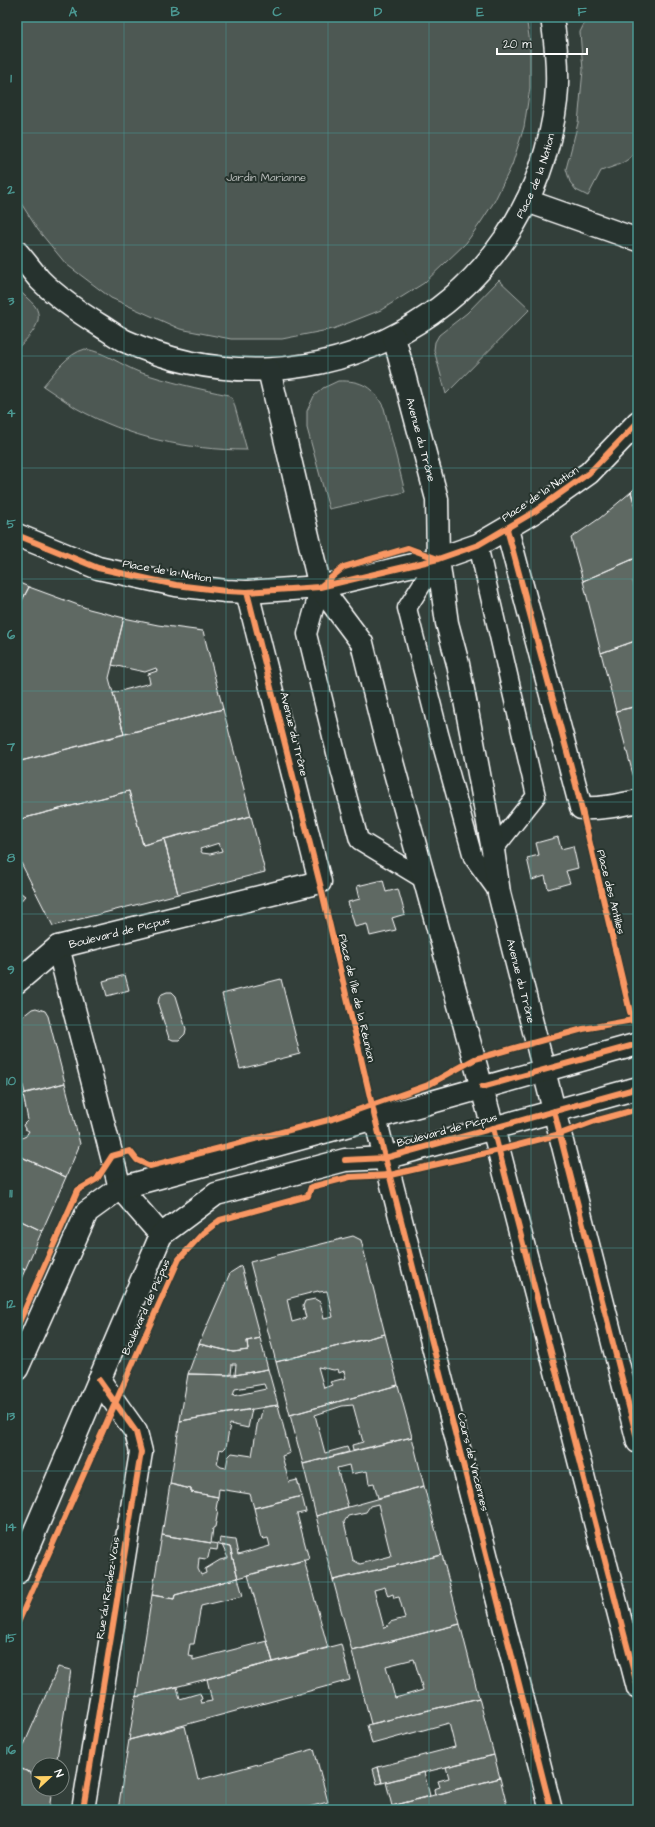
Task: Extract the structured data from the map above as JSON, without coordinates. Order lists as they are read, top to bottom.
{
  "streets": {
    "main road": [
      "Place de la Nation",
      "Avenue du Trône",
      "Boulevard de Picpus",
      "Cours de Vincennes",
      "Rue du Rendez-Vous"
    ],
    "cycle path": ["Place des Antilles", "Place de l'Île de la Réunion"]
  },
  "crossings": [
    ["Place de la Nation", "Avenue du Trône"],
    ["Avenue du Trône", "Boulevard de Picpus"],
    ["Boulevard de Picpus", "Cours de Vincennes"],
    ["Boulevard de Picpus", "Rue du Rendez-Vous"]
  ],
  "parks": ["Jardin Marianne"],
  "scale_bar": "20 m",
  "north": "right",
  "grid": {
    "columns": [
      "A",
      "B",
      "C",
      "D",
      "E",
      "F"
    ],
    "rows": [
      "1",
      "2",
      "3",
      "4",
      "5",
      "6",
      "7",
      "8",
      "9",
      "10",
      "11",
      "12",
      "13",
      "14",
      "15",
      "16"
    ]
  }
}
